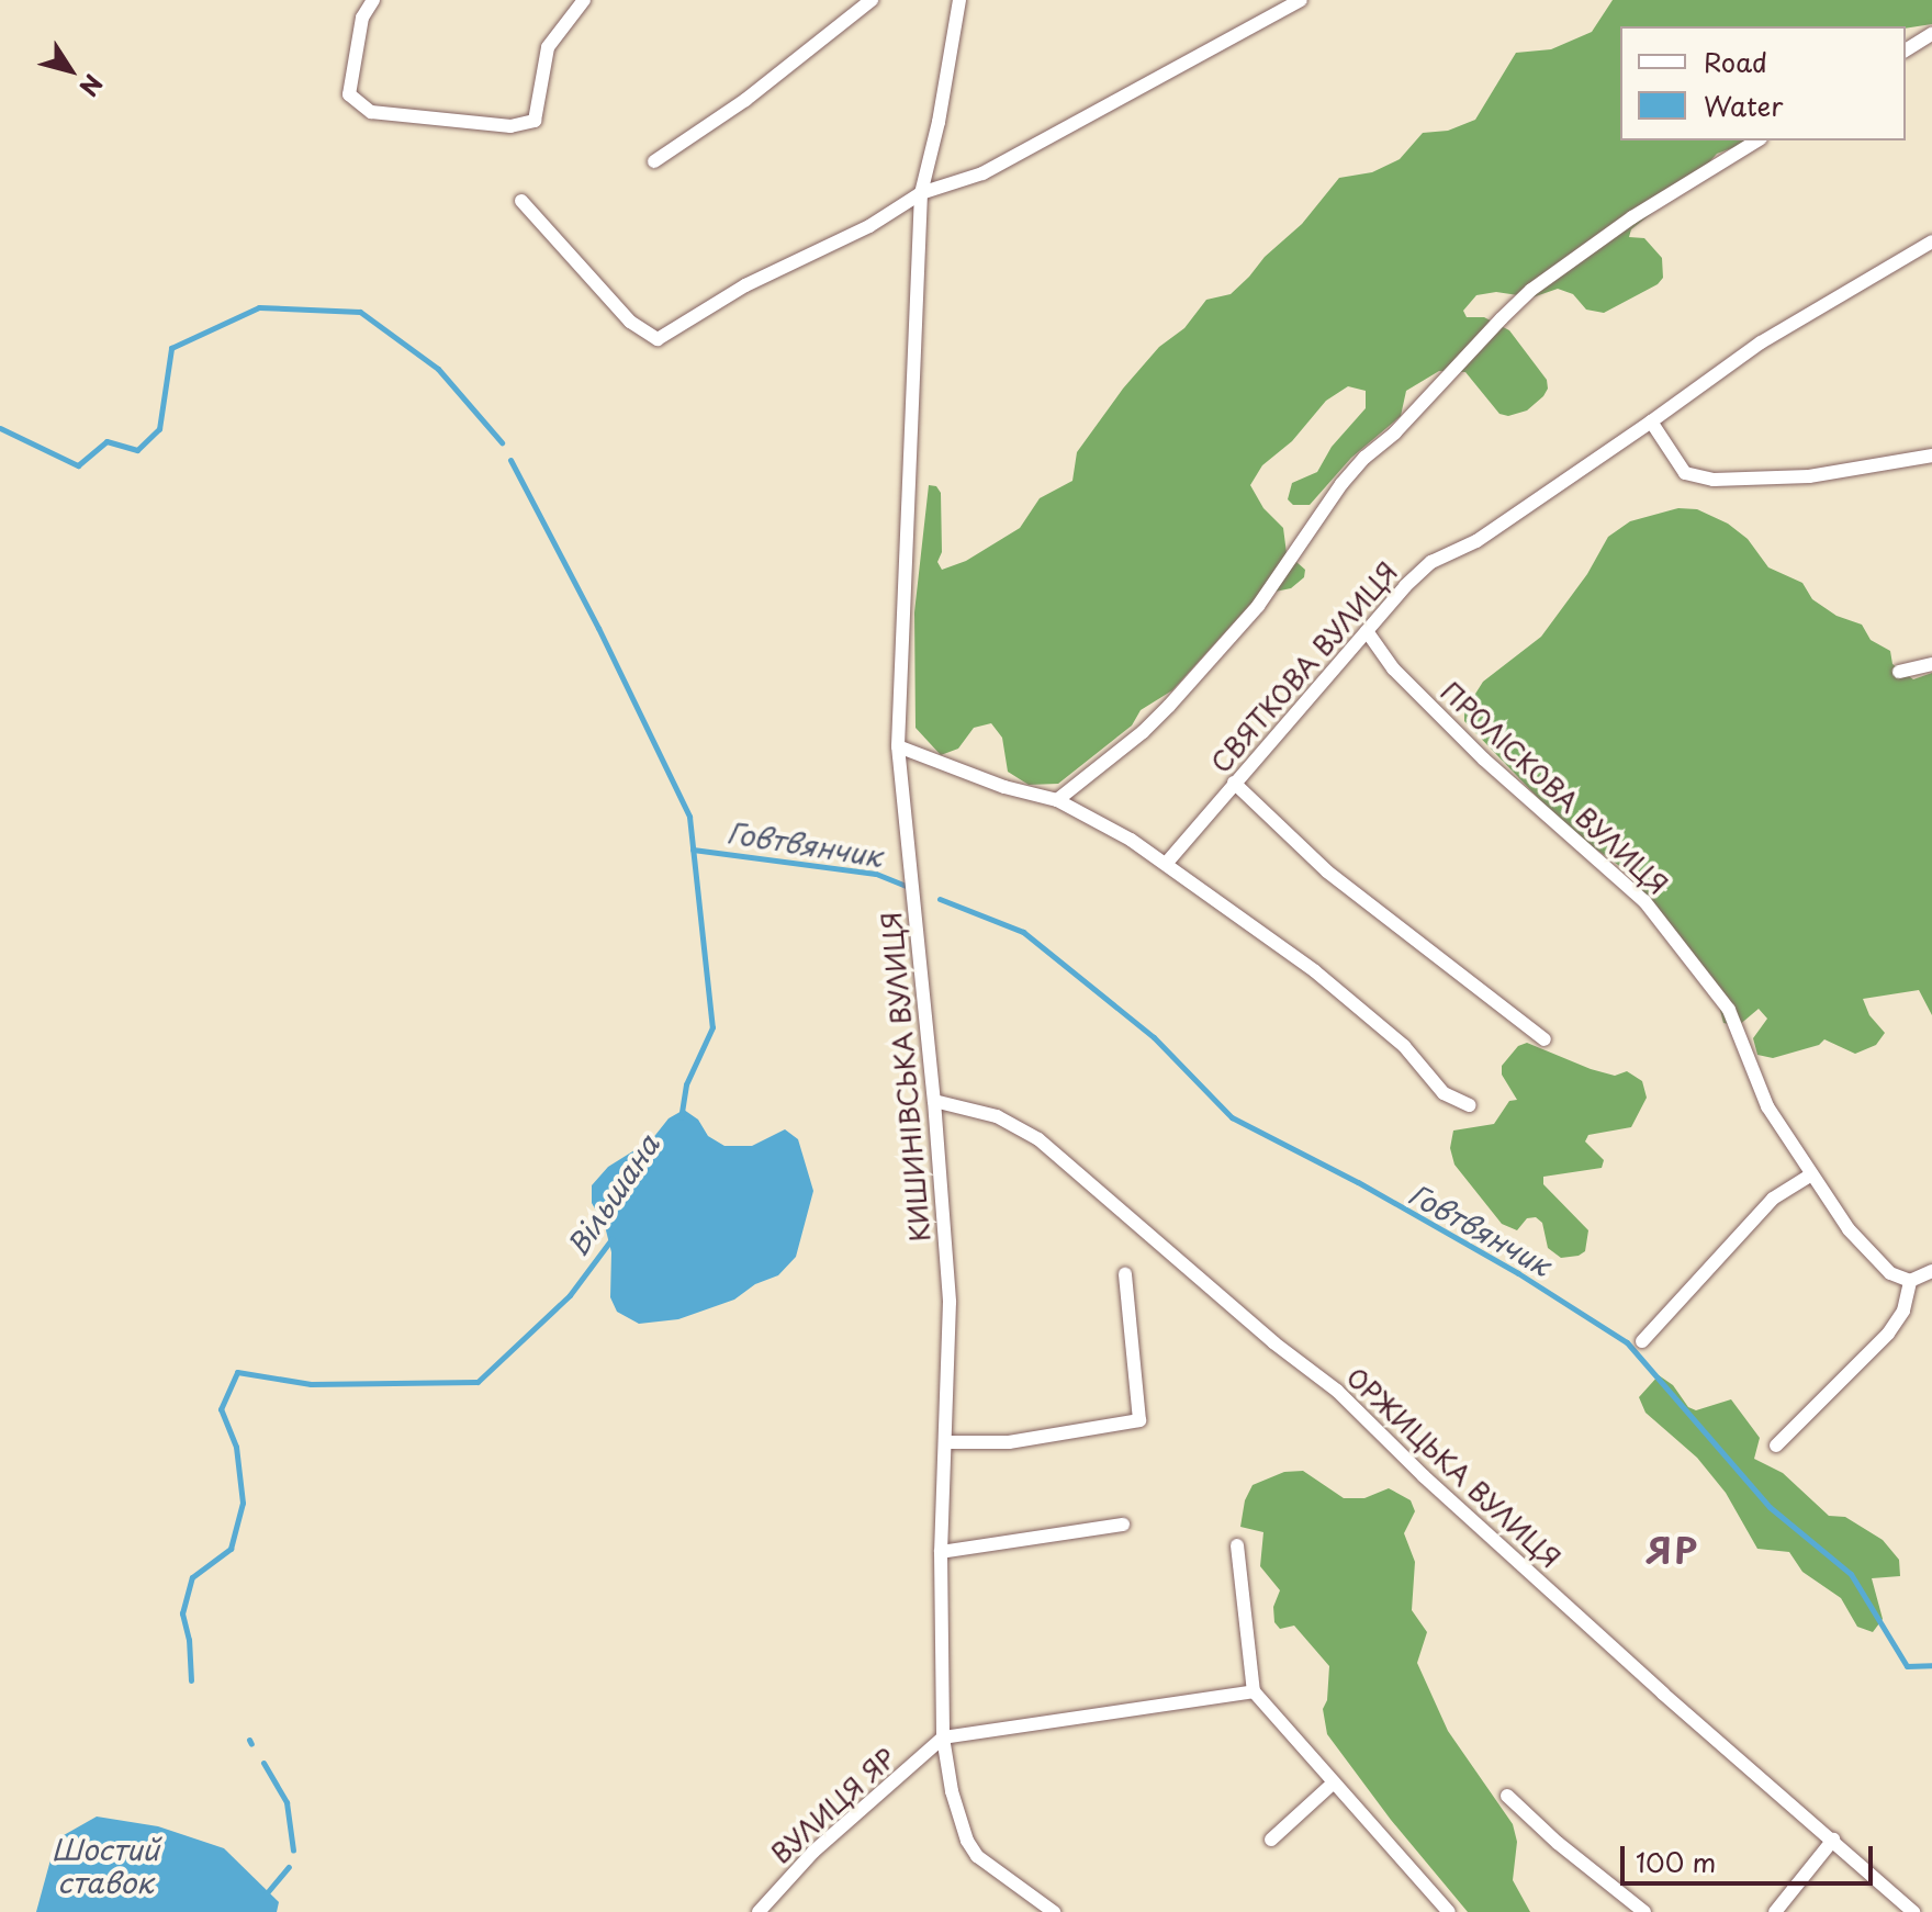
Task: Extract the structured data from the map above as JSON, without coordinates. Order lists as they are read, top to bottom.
{
  "streets": {
    "street": [
      "СВЯТКОВА ВУЛИЦЯ",
      "ПРОЛІСКОВА ВУЛИЦЯ",
      "КИШИНІВСЬКА ВУЛИЦЯ",
      "ОРЖИЦЬКА ВУЛИЦЯ",
      "ВУЛИЦЯ ЯР"
    ]
  },
  "crossings": [
    ["СВЯТКОВА ВУЛИЦЯ", "ПРОЛІСКОВА ВУЛИЦЯ"],
    ["КИШИНІВСЬКА ВУЛИЦЯ", "ОРЖИЦЬКА ВУЛИЦЯ"],
    ["КИШИНІВСЬКА ВУЛИЦЯ", "ВУЛИЦЯ ЯР"]
  ],
  "districts": ["ЯР"],
  "water": ["Говтвянчик", "Вільшана", "Шостий ставок"],
  "legend": ["Road", "Water"],
  "scale_bar": "100 m",
  "north": "bottom right"
}
